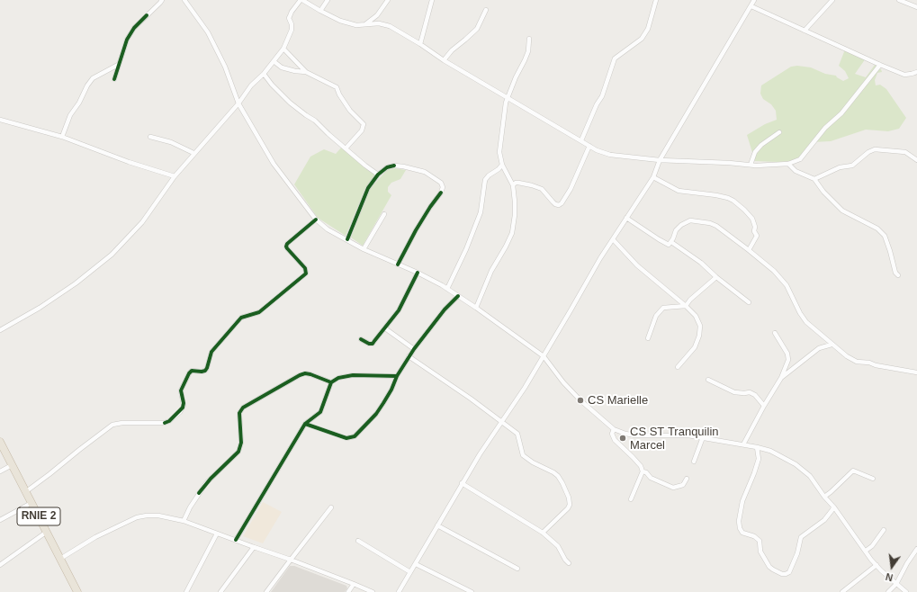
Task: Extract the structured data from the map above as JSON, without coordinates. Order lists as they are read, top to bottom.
{
  "streets": {
    "highway": ["RNIE 2"]
  },
  "places": ["CS Marielle", "CS ST Tranquilin Marcel"],
  "north": "bottom"
}
